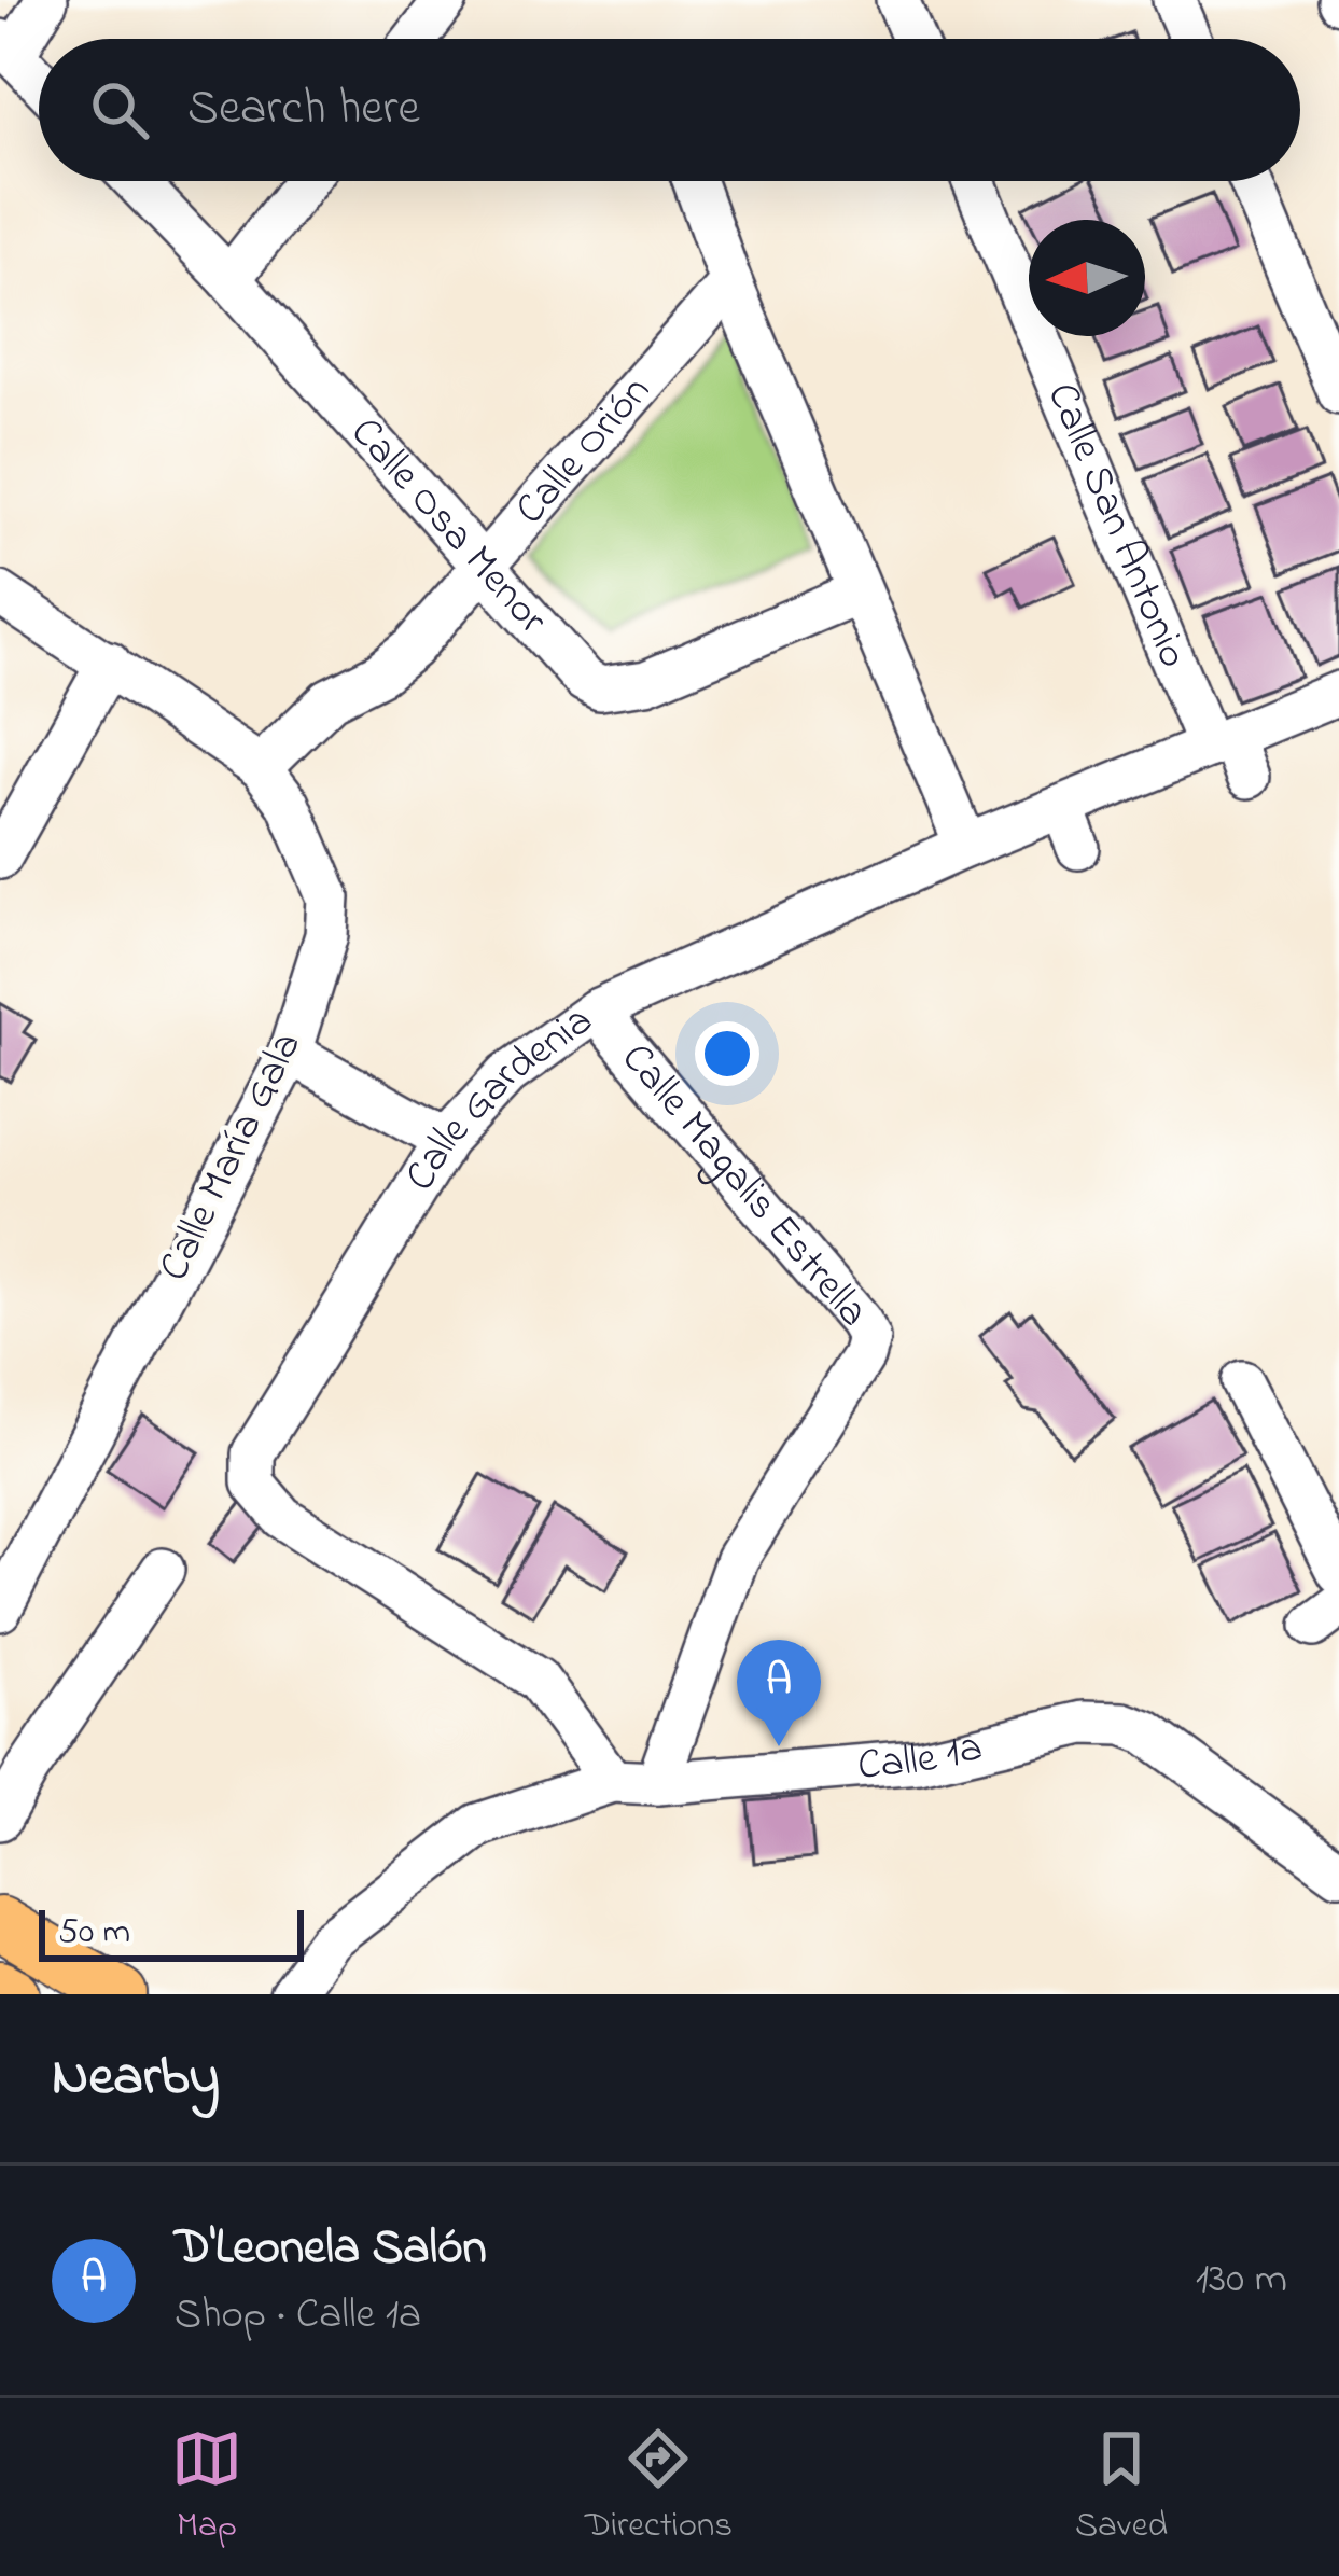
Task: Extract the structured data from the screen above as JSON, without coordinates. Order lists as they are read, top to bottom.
{
  "streets": {
    "street": [
      "Calle Orión",
      "Calle San Antonio",
      "Calle Osa Menor",
      "Calle Gardenia",
      "Calle María Gala",
      "Calle Magalis Estrella",
      "Calle 1a"
    ]
  },
  "crossings": [
    ["Calle Orión", "Calle Osa Menor"],
    ["Calle Orión", "Calle María Gala"],
    ["Calle San Antonio", "Calle Gardenia"],
    ["Calle Gardenia", "Calle Magalis Estrella"],
    ["Calle Gardenia", "Calle 1a"],
    ["Calle Magalis Estrella", "Calle 1a"]
  ],
  "scale_bar": "50 m",
  "north": "left",
  "page": {
    "search": "Search here",
    "pins": "A",
    "scale": "50 m",
    "heading": "Nearby",
    "list": [
      {
        "mark": "A",
        "name": "D'Leonela Salón",
        "note": "Shop · Calle 1a",
        "value": "130 m"
      }
    ],
    "nav": ["Map", "Directions", "Saved"]
  }
}
